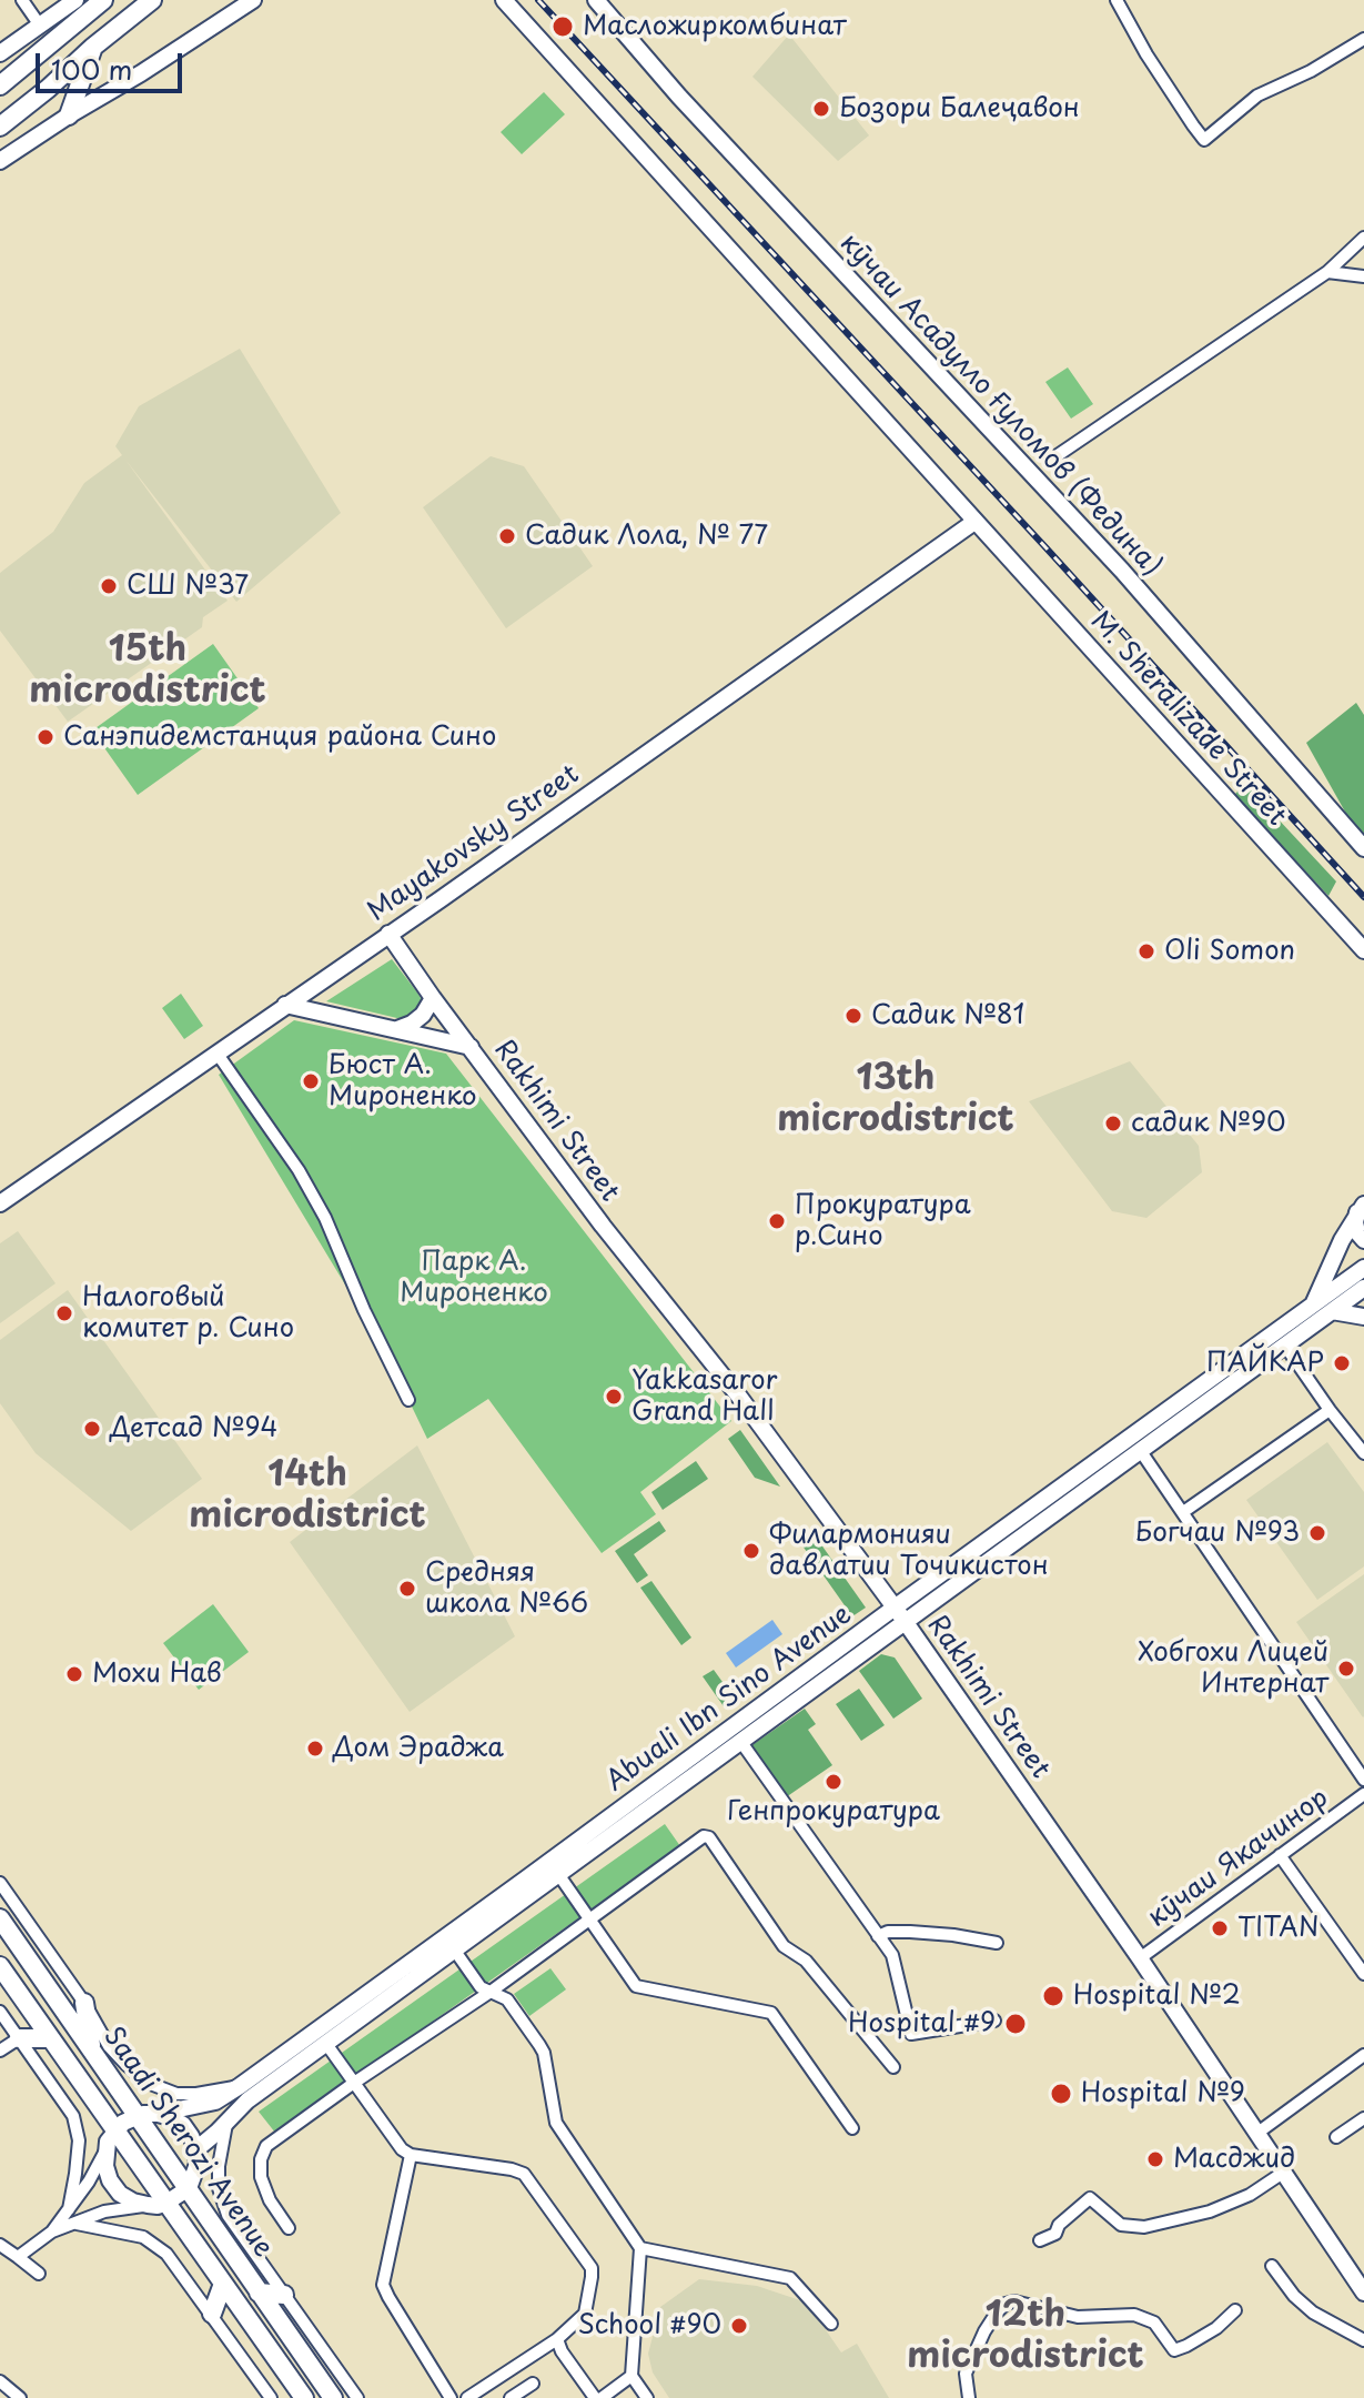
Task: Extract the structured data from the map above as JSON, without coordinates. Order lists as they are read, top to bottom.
{
  "streets": {
    "main road": ["Saadi Sherozi Avenue"],
    "street": [
      "кӯчаи Асадулло Ғуломов (Федина)",
      "M. Sheralizade Street",
      "Mayakovsky Street",
      "Rakhimi Street",
      "Abuali Ibn Sino Avenue",
      "кӯчаи Якачинор"
    ]
  },
  "crossings": [
    ["M. Sheralizade Street", "Mayakovsky Street"],
    ["Mayakovsky Street", "Rakhimi Street"],
    ["Rakhimi Street", "Abuali Ibn Sino Avenue"],
    ["Rakhimi Street", "кӯчаи Якачинор"],
    ["Abuali Ibn Sino Avenue", "Saadi Sherozi Avenue"]
  ],
  "districts": [
    "15th microdistrict",
    "13th microdistrict",
    "14th microdistrict",
    "12th microdistrict"
  ],
  "parks": ["Парк А. Мироненко"],
  "places": [
    "Масложиркомбинат",
    "Бозори Балеҷавон",
    "Садик Лола, № 77",
    "СШ №37",
    "Санэпидемстанция района Сино",
    "Oli Somon",
    "Садик №81",
    "Бюст А. Мироненко",
    "садик №90",
    "Прокуратура р.Сино",
    "Налоговый комитет р. Сино",
    "ПАЙКАР",
    "Yakkasaror Grand Hall",
    "Детсад №94",
    "Богчаи №93",
    "Филармонияи давлатии Точикистон",
    "Средняя школа №66",
    "Хобгохи Лицей Интернат",
    "Мохи Нав",
    "Дом Эраджа",
    "Генпрокуратура",
    "TITAN",
    "Hospital №2",
    "Hospital #9",
    "Hospital №9",
    "Масджид",
    "School #90"
  ],
  "scale_bar": "100 m"
}
